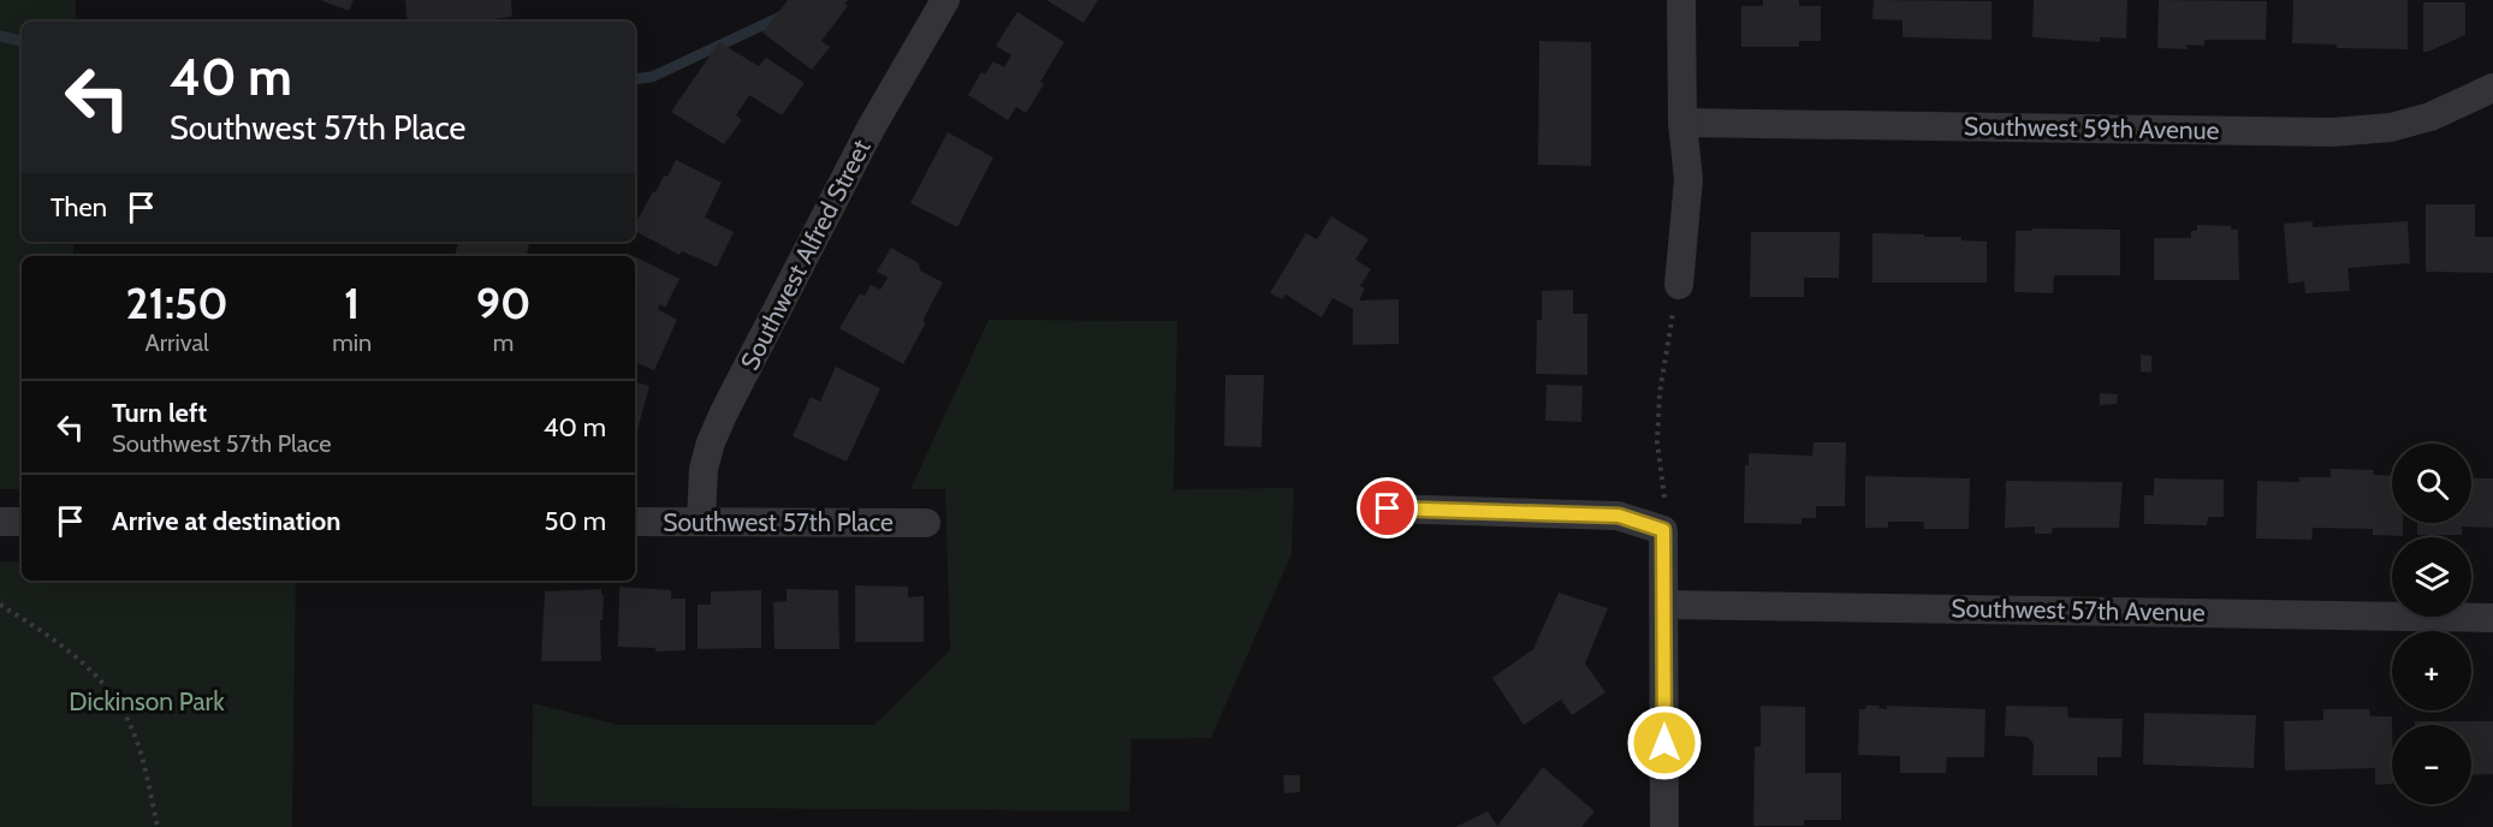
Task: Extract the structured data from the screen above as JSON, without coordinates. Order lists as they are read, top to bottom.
{
  "streets": {
    "street": [
      "Southwest 59th Avenue",
      "Southwest Alfred Street",
      "Southwest 57th Place",
      "Southwest 57th Avenue"
    ]
  },
  "crossings": [
    ["Southwest Alfred Street", "Southwest 57th Place"]
  ],
  "parks": ["Dickinson Park"],
  "page": {
    "turn": ["40 m", "Southwest 57th Place"],
    "then": "Then",
    "eta": [
      "21:50",
      "Arrival",
      "1",
      "min",
      "90",
      "m"
    ],
    "list": [
      {
        "name": "Turn left",
        "note": "Southwest 57th Place",
        "value": "40 m"
      },
      {
        "name": "Arrive at destination",
        "value": "50 m"
      }
    ],
    "map_buttons": ["+", "−"]
  }
}
